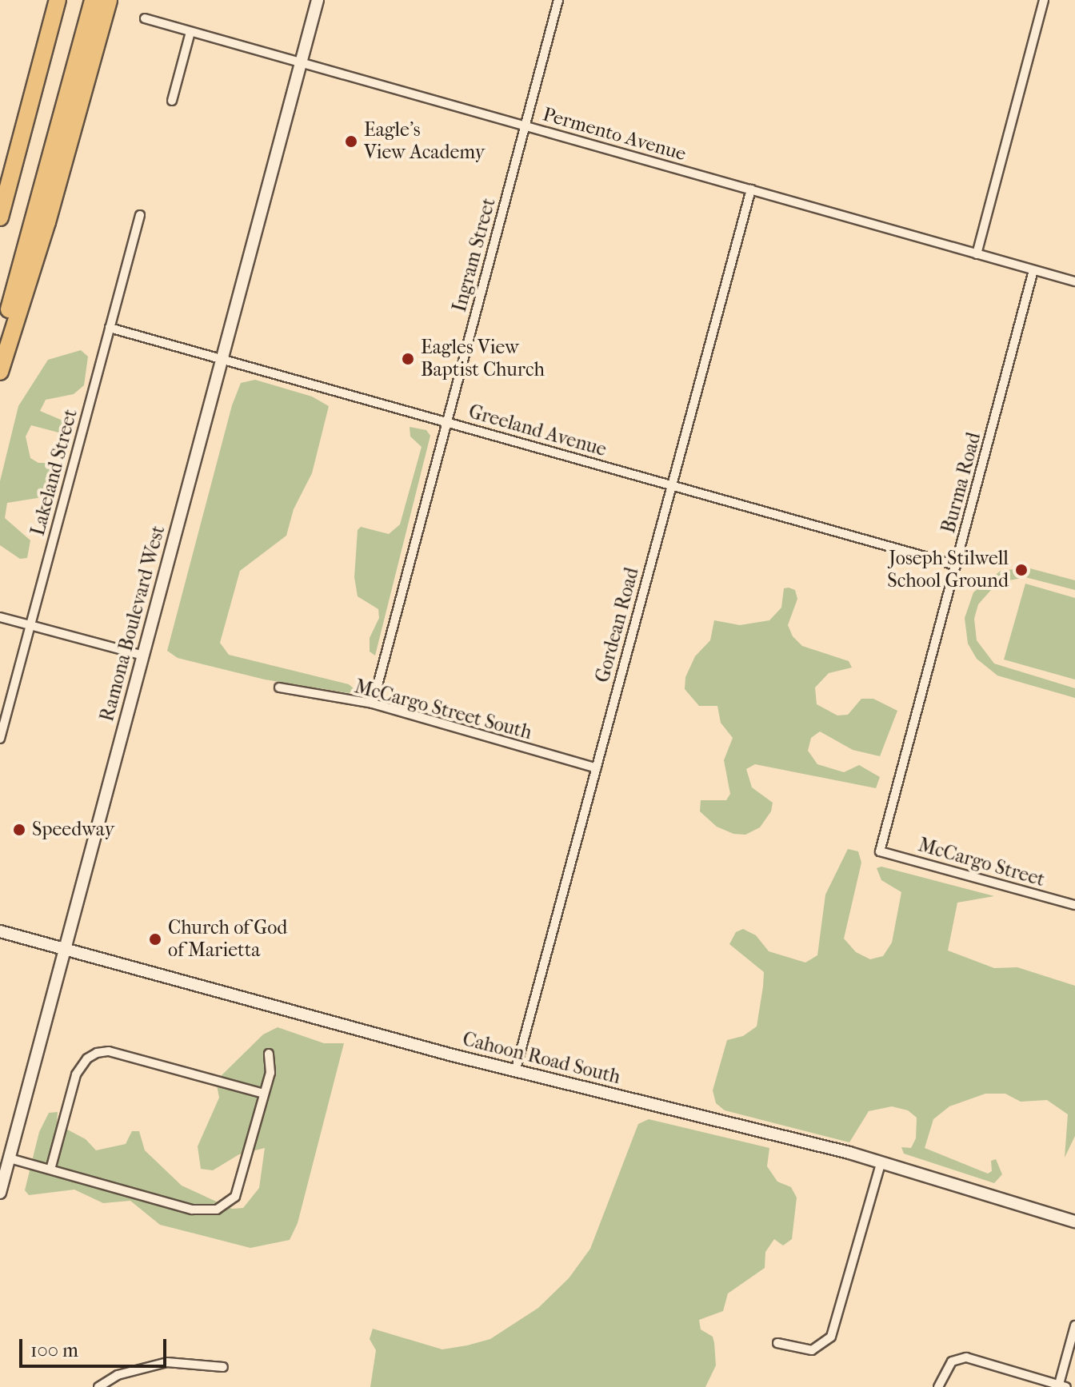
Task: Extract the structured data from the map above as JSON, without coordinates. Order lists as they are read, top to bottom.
{
  "streets": {
    "street": [
      "Permento Avenue",
      "Ingram Street",
      "Greeland Avenue",
      "Lakeland Street",
      "Burma Road",
      "Ramona Boulevard West",
      "Gordean Road",
      "McCargo Street South",
      "McCargo Street",
      "Cahoon Road South"
    ]
  },
  "crossings": [
    ["Permento Avenue", "Ingram Street"],
    ["Permento Avenue", "Burma Road"],
    ["Permento Avenue", "Ramona Boulevard West"],
    ["Permento Avenue", "Gordean Road"],
    ["Ingram Street", "Greeland Avenue"],
    ["Ingram Street", "McCargo Street South"],
    ["Greeland Avenue", "Lakeland Street"],
    ["Greeland Avenue", "Burma Road"],
    ["Greeland Avenue", "Ramona Boulevard West"],
    ["Greeland Avenue", "Gordean Road"],
    ["Burma Road", "McCargo Street"],
    ["Ramona Boulevard West", "Cahoon Road South"],
    ["Gordean Road", "McCargo Street South"],
    ["Gordean Road", "Cahoon Road South"]
  ],
  "places": [
    "Eagle's View Academy",
    "Eagles View Baptist Church",
    "Joseph Stilwell School Ground",
    "Speedway",
    "Church of God of Marietta"
  ],
  "scale_bar": "100 m"
}
